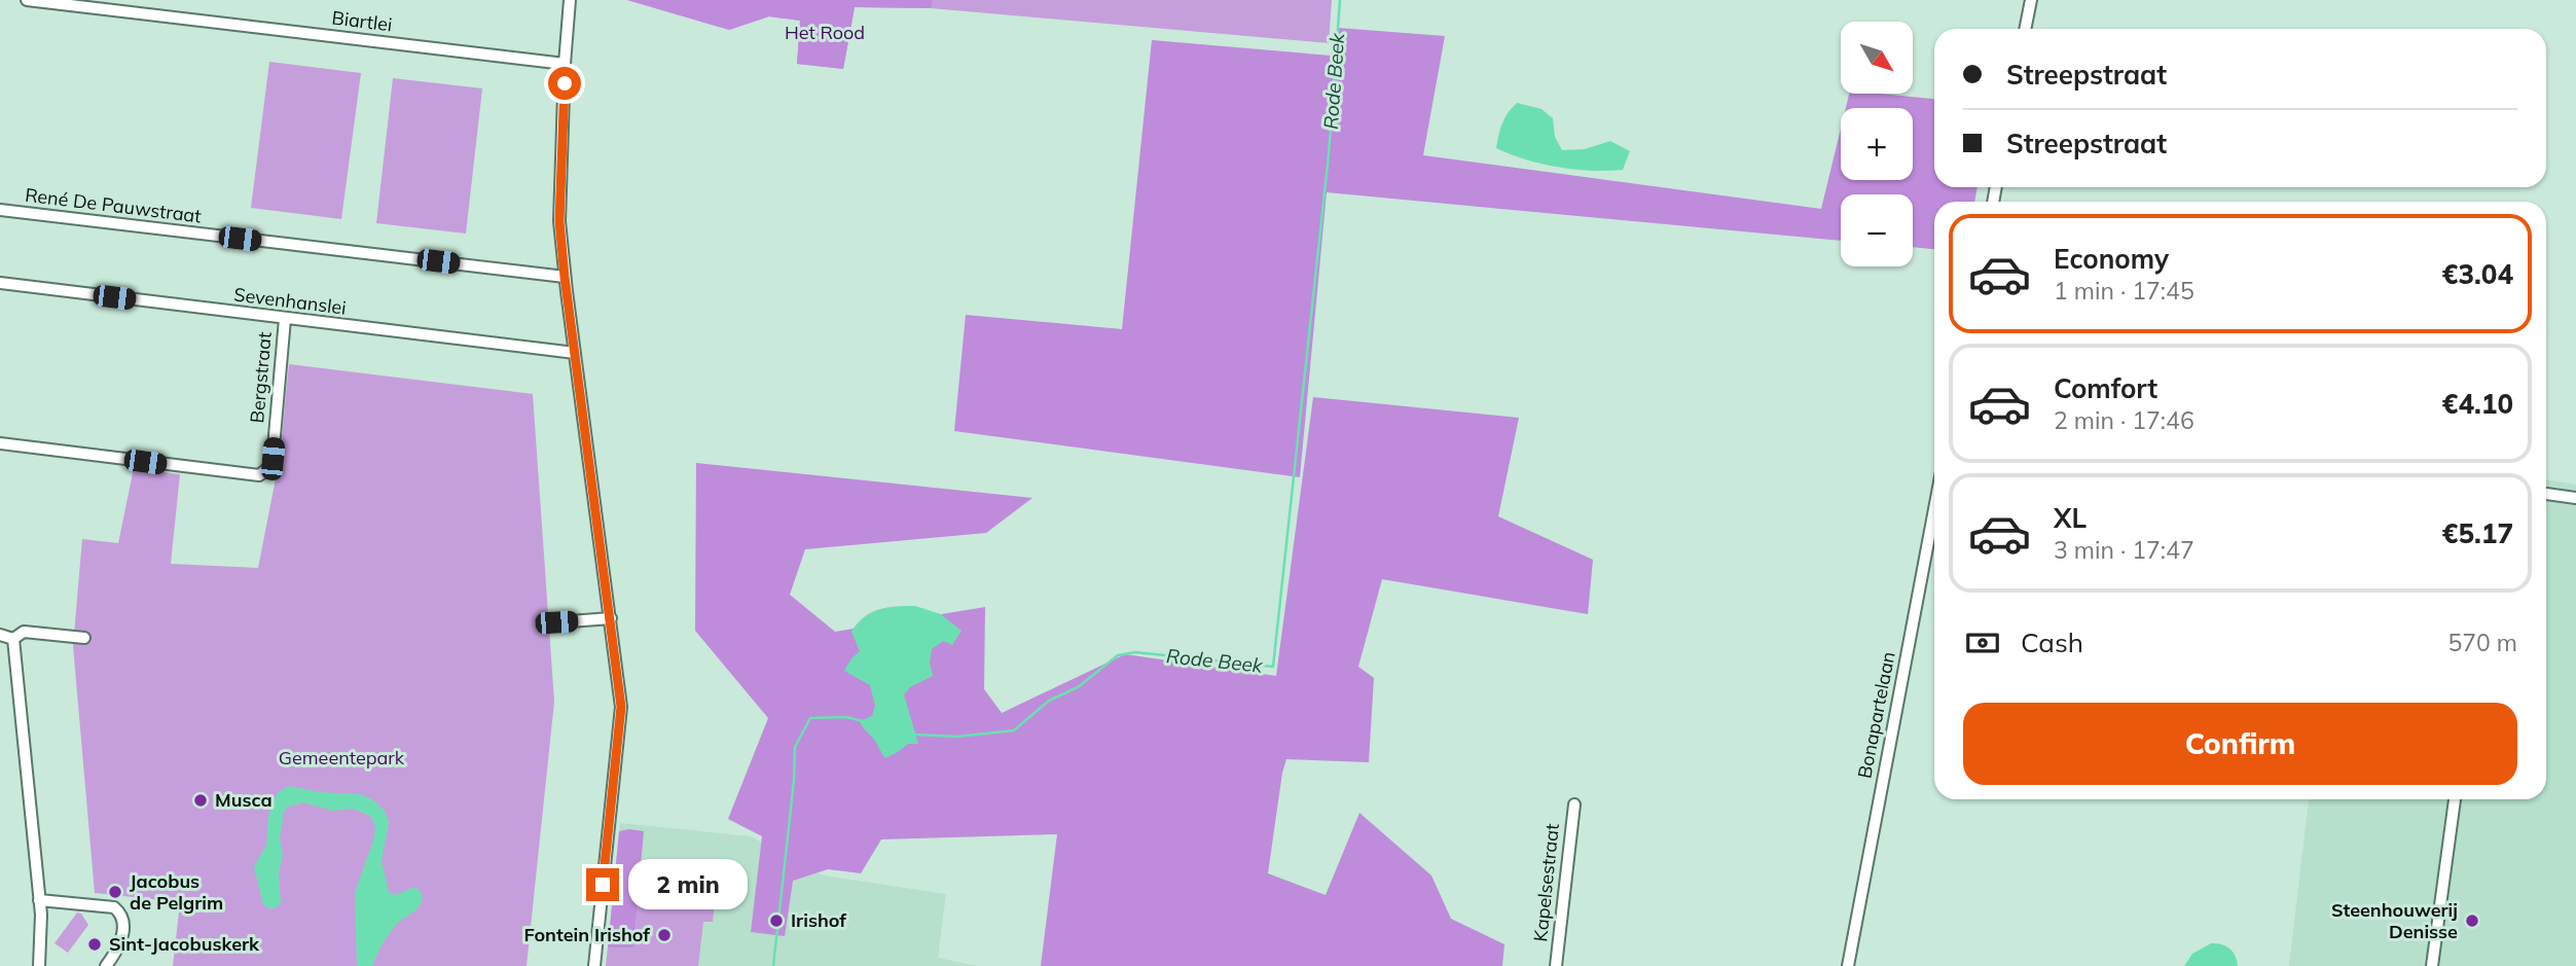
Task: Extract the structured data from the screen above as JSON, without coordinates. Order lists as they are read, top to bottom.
{
  "streets": {
    "street": [
      "Biartlei",
      "René De Pauwstraat",
      "Sevenhanslei",
      "Bergstraat",
      "Bonapartelaan",
      "Kapelsestraat"
    ]
  },
  "crossings": [
    ["Sevenhanslei", "Bergstraat"]
  ],
  "water": ["Rode Beek"],
  "parks": ["Het Rood", "Gemeentepark"],
  "places": [
    "Musca",
    "Jacobus de Pelgrim",
    "Irishof",
    "Steenhouwerij Denisse",
    "Fontein Irishof",
    "Sint-Jacobuskerk"
  ],
  "north": "bottom right",
  "page": {
    "map_buttons": ["+", "−"],
    "banner": ["Streepstraat", "Streepstraat"],
    "list": [
      {
        "name": "Economy",
        "note": "1 min · 17:45",
        "value": "€3.04"
      },
      {
        "name": "Comfort",
        "note": "2 min · 17:46",
        "value": "€4.10"
      },
      {
        "name": "XL",
        "note": "3 min · 17:47",
        "value": "€5.17"
      }
    ],
    "pay": ["Cash", "570 m"],
    "buttons": "Confirm",
    "bubble": "2 min"
  }
}
